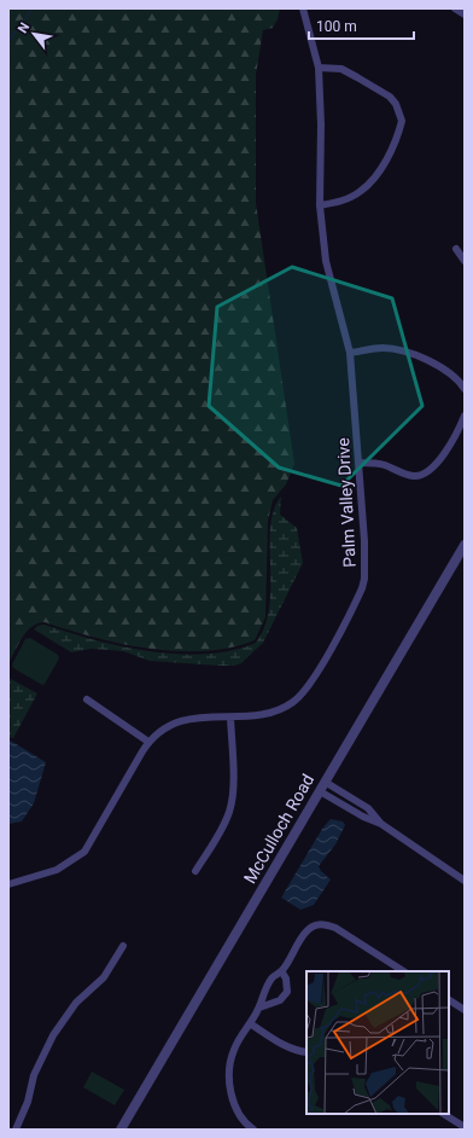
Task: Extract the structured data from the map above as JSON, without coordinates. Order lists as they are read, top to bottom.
{
  "streets": {
    "street": ["Palm Valley Drive", "McCulloch Road"]
  },
  "scale_bar": "100 m",
  "north": "top left"
}
